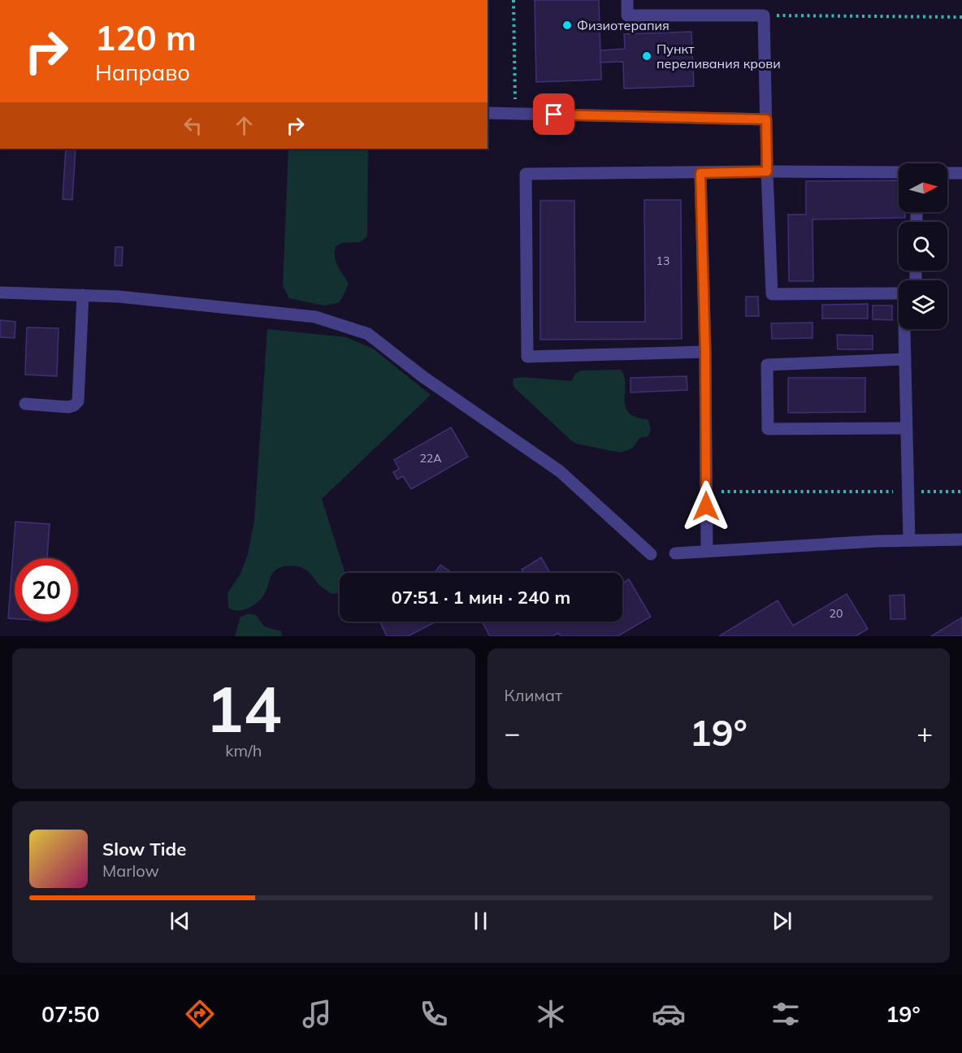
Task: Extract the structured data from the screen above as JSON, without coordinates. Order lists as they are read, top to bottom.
{
  "places": ["Физиотерапия", "Пункт переливания крови"],
  "house_numbers": ["13", "22А", "20"],
  "north": "right",
  "page": {
    "turn": ["120 m", "Направо"],
    "limit": "20",
    "trip": "07:51 · 1 мин · 240 m",
    "tile": [
      ["14", "km/h"],
      "Климат"
    ],
    "heat": ["−", "19°", "+"],
    "song": ["Slow Tide", "Marlow"],
    "tabs": ["07:50", "19°"]
  }
}
